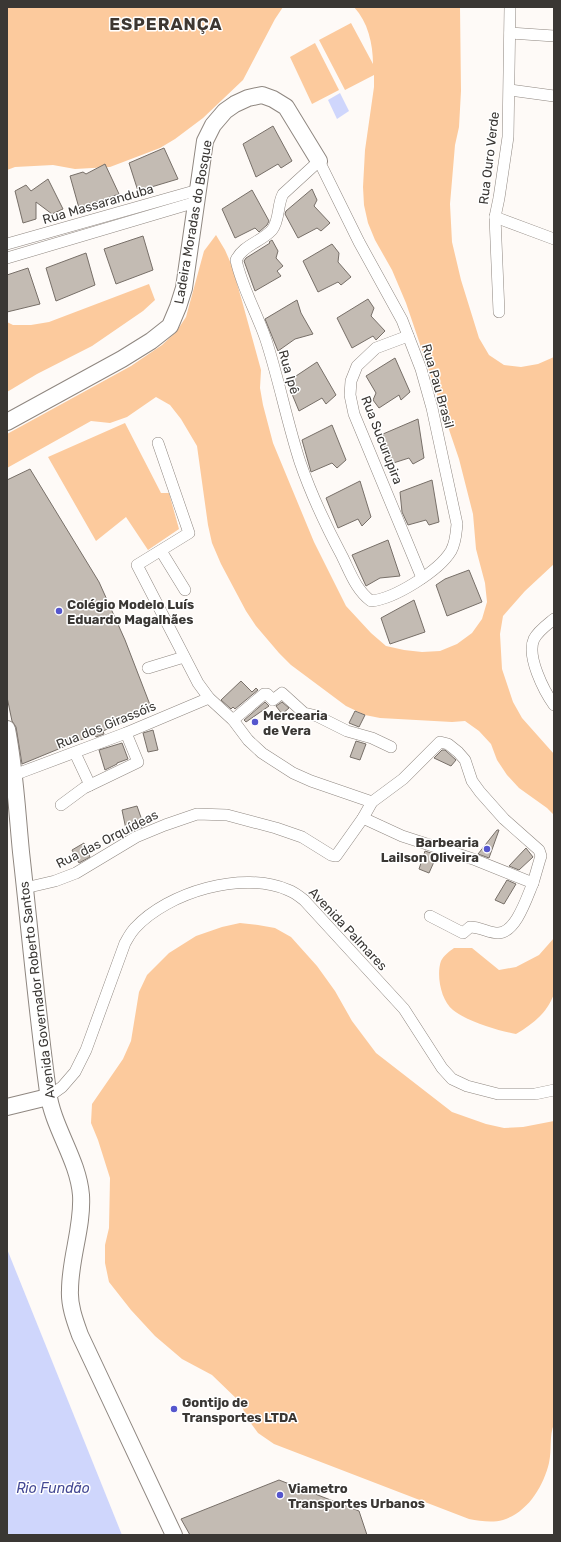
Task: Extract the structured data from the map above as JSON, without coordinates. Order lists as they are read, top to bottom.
{
  "streets": {
    "main road": ["Ladeira Moradas do Bosque", "Avenida Governador Roberto Santos"],
    "street": [
      "Rua Ouro Verde",
      "Rua Massaranduba",
      "Rua Ipê",
      "Rua Pau Brasil",
      "Rua Sucurupira",
      "Rua dos Girassóis",
      "Rua das Orquídeas",
      "Avenida Palmares"
    ]
  },
  "crossings": [
    ["Rua Massaranduba", "Ladeira Moradas do Bosque"],
    ["Ladeira Moradas do Bosque", "Rua Ipê"],
    ["Ladeira Moradas do Bosque", "Rua Pau Brasil"],
    ["Rua Ipê", "Rua Pau Brasil"],
    ["Rua Pau Brasil", "Rua Sucurupira"],
    ["Rua dos Girassóis", "Avenida Governador Roberto Santos"],
    ["Rua das Orquídeas", "Avenida Governador Roberto Santos"],
    ["Avenida Palmares", "Avenida Governador Roberto Santos"]
  ],
  "districts": ["ESPERANÇA"],
  "water": ["Rio Fundão"],
  "places": [
    "Colégio Modelo Luís Eduardo Magalhães",
    "Mercearia de Vera",
    "Barbearia Lailson Oliveira",
    "Gontijo de Transportes LTDA",
    "Viametro Transportes Urbanos"
  ]
}
